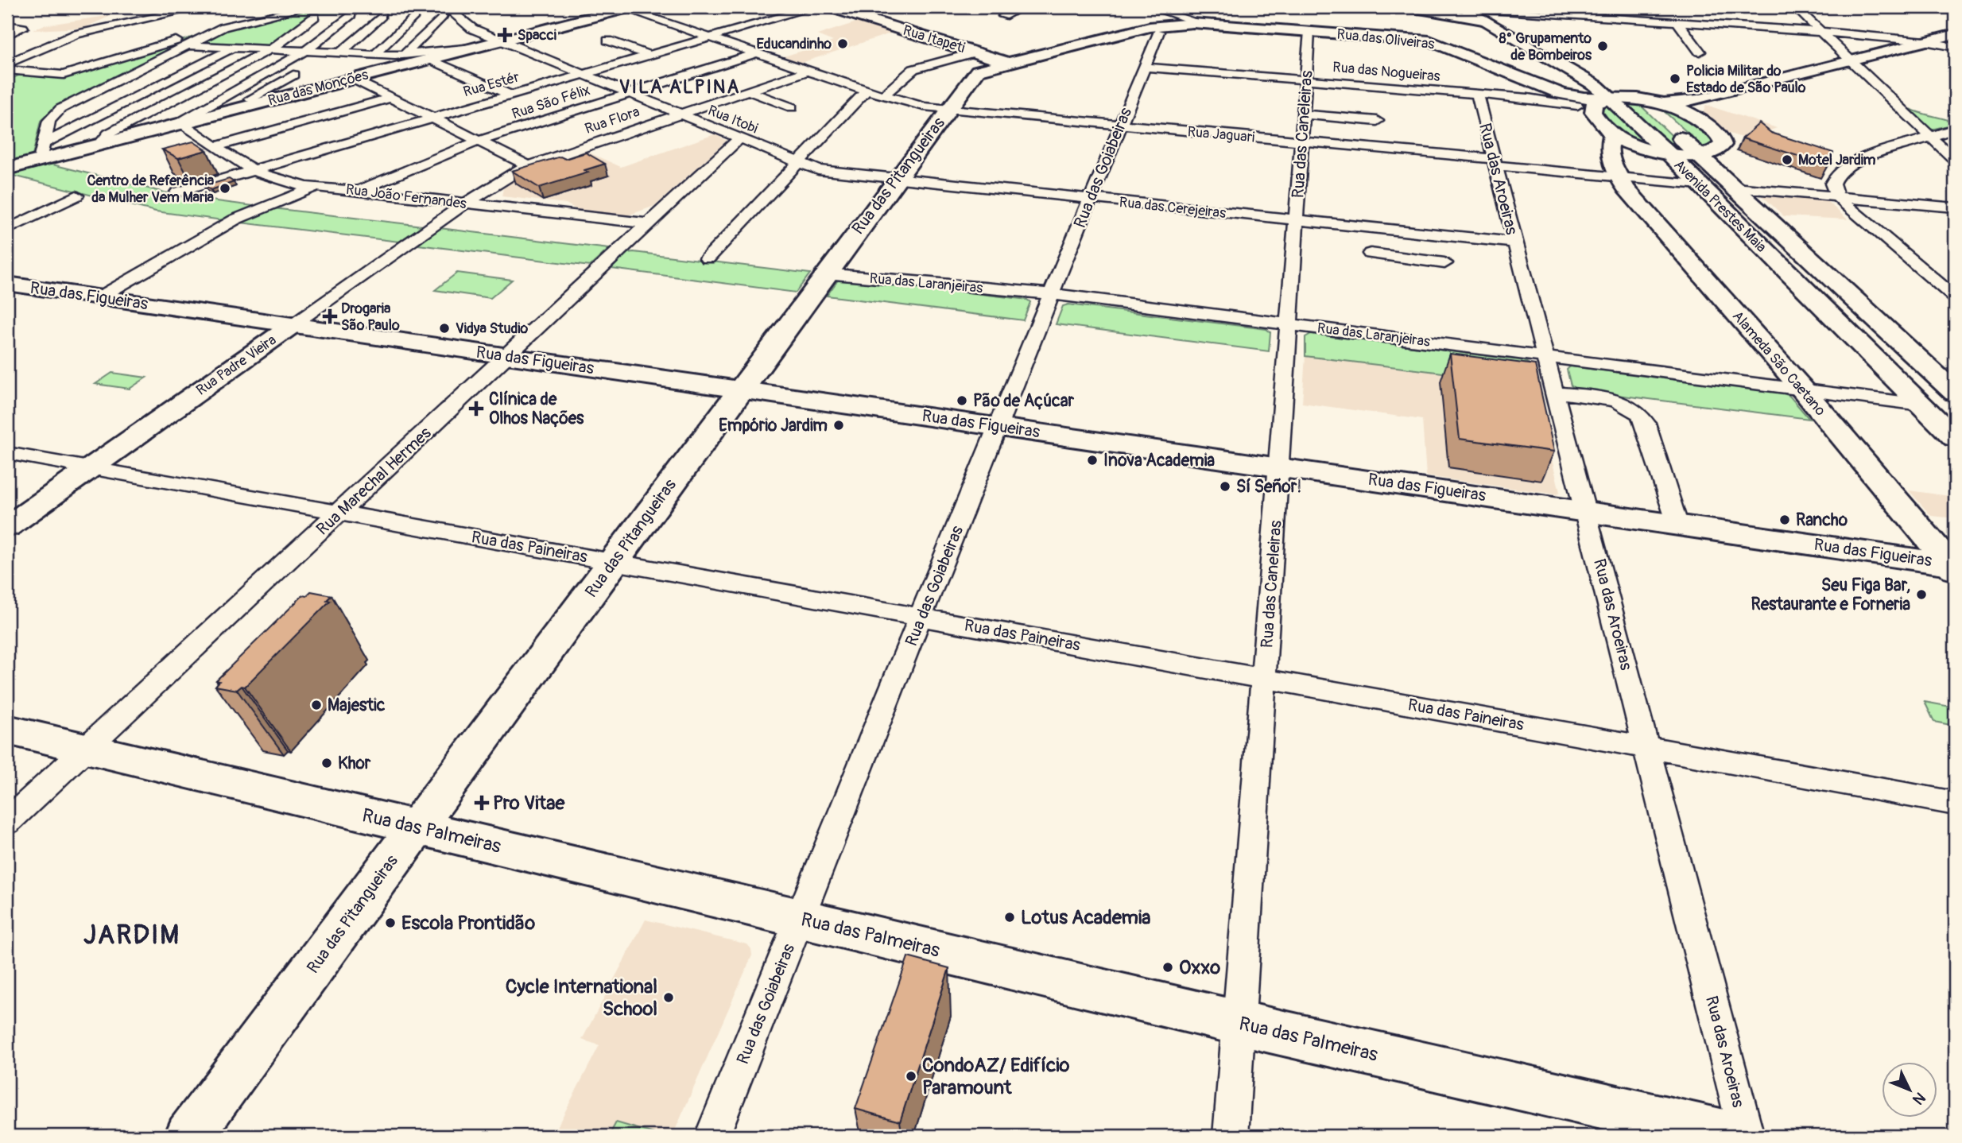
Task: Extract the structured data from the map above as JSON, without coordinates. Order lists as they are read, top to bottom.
{
  "streets": {
    "main road": [
      "Rua Itapeti",
      "Rua das Oliveiras",
      "Rua das Monções",
      "Rua das Pitangueiras",
      "Avenida Prestes Maia",
      "Rua das Figueiras",
      "Alameda São Caetano",
      "Rua Padre Vieira",
      "Rua das Palmeiras"
    ],
    "street": [
      "Rua das Nogueiras",
      "Rua Estér",
      "Rua São Félix",
      "Rua Itobi",
      "Rua Flora",
      "Rua Jaguari",
      "Rua das Caneleiras",
      "Rua das Goiabeiras",
      "Rua das Aroeiras",
      "Rua João Fernandes",
      "Rua das Cerejeiras",
      "Rua das Laranjeiras",
      "Rua Marechal Hermes",
      "Rua das Paineiras"
    ]
  },
  "crossings": [
    ["Rua Itapeti", "Rua das Pitangueiras"],
    ["Rua das Oliveiras", "Rua das Nogueiras"],
    ["Rua das Oliveiras", "Rua das Caneleiras"],
    ["Rua das Oliveiras", "Rua das Pitangueiras"],
    ["Rua das Oliveiras", "Avenida Prestes Maia"],
    ["Rua das Oliveiras", "Alameda São Caetano"],
    ["Rua das Nogueiras", "Rua das Caneleiras"],
    ["Rua das Nogueiras", "Rua das Goiabeiras"],
    ["Rua das Nogueiras", "Rua das Aroeiras"],
    ["Rua Estér", "Rua Itobi"],
    ["Rua Estér", "Rua Jaguari"],
    ["Rua Estér", "Rua João Fernandes"],
    ["Rua das Monções", "Rua Itobi"],
    ["Rua das Monções", "Rua Jaguari"],
    ["Rua das Monções", "Rua João Fernandes"],
    ["Rua São Félix", "Rua Itobi"],
    ["Rua São Félix", "Rua Jaguari"],
    ["Rua São Félix", "Rua João Fernandes"],
    ["Rua Itobi", "Rua Flora"],
    ["Rua Itobi", "Rua das Cerejeiras"],
    ["Rua Itobi", "Rua Marechal Hermes"],
    ["Rua Flora", "Rua Jaguari"],
    ["Rua Flora", "Rua João Fernandes"],
    ["Rua Flora", "Rua Padre Vieira"],
    ["Rua Jaguari", "Rua das Caneleiras"],
    ["Rua Jaguari", "Rua das Goiabeiras"],
    ["Rua Jaguari", "Rua das Pitangueiras"],
    ["Rua Jaguari", "Rua das Aroeiras"],
    ["Rua Jaguari", "Avenida Prestes Maia"],
    ["Rua Jaguari", "Alameda São Caetano"],
    ["Rua das Caneleiras", "Rua das Cerejeiras"],
    ["Rua das Caneleiras", "Rua das Laranjeiras"],
    ["Rua das Caneleiras", "Rua das Figueiras"],
    ["Rua das Caneleiras", "Rua das Paineiras"],
    ["Rua das Caneleiras", "Rua das Palmeiras"],
    ["Rua das Goiabeiras", "Rua das Pitangueiras"],
    ["Rua das Goiabeiras", "Rua das Cerejeiras"],
    ["Rua das Goiabeiras", "Rua das Laranjeiras"],
    ["Rua das Goiabeiras", "Rua das Figueiras"],
    ["Rua das Goiabeiras", "Rua das Paineiras"],
    ["Rua das Goiabeiras", "Rua das Palmeiras"],
    ["Rua das Pitangueiras", "Rua das Cerejeiras"],
    ["Rua das Pitangueiras", "Rua das Laranjeiras"],
    ["Rua das Pitangueiras", "Rua das Figueiras"],
    ["Rua das Pitangueiras", "Rua das Paineiras"],
    ["Rua das Pitangueiras", "Rua das Palmeiras"],
    ["Rua das Aroeiras", "Rua das Cerejeiras"],
    ["Rua das Aroeiras", "Rua das Laranjeiras"],
    ["Rua das Aroeiras", "Rua das Figueiras"],
    ["Rua das Aroeiras", "Rua das Paineiras"],
    ["Rua João Fernandes", "Rua Padre Vieira"],
    ["Rua João Fernandes", "Rua Marechal Hermes"],
    ["Avenida Prestes Maia", "Rua das Laranjeiras"],
    ["Rua das Laranjeiras", "Alameda São Caetano"],
    ["Rua das Figueiras", "Alameda São Caetano"],
    ["Rua das Figueiras", "Rua Padre Vieira"],
    ["Rua das Figueiras", "Rua Marechal Hermes"],
    ["Rua Padre Vieira", "Rua das Paineiras"],
    ["Rua Marechal Hermes", "Rua das Paineiras"],
    ["Rua Marechal Hermes", "Rua das Palmeiras"]
  ],
  "districts": ["VILA ALPINA", "JARDIM"],
  "places": {
    "health": [
      "Spacci",
      "Drogaria São Paulo",
      "Clínica de Olhos Nações",
      "Pro Vitae"
    ],
    "other": [
      "Educandinho",
      "8° Grupamento de Bombeiros",
      "Policia Militar do Estado de São Paulo",
      "Motel Jardim",
      "Centro de Referência da Mulher Vem Maria",
      "Vidya Studio",
      "Pão de Açúcar",
      "Empório Jardim",
      "Inova Academia",
      "Sí Señor!",
      "Rancho",
      "Seu Figa Bar, Restaurante e Forneria",
      "Majestic",
      "Khor",
      "Lotus Academia",
      "Escola Prontidão",
      "Oxxo",
      "Cycle International School",
      "CondoAZ/ Edifício Paramount"
    ]
  },
  "north": "bottom right"
}
